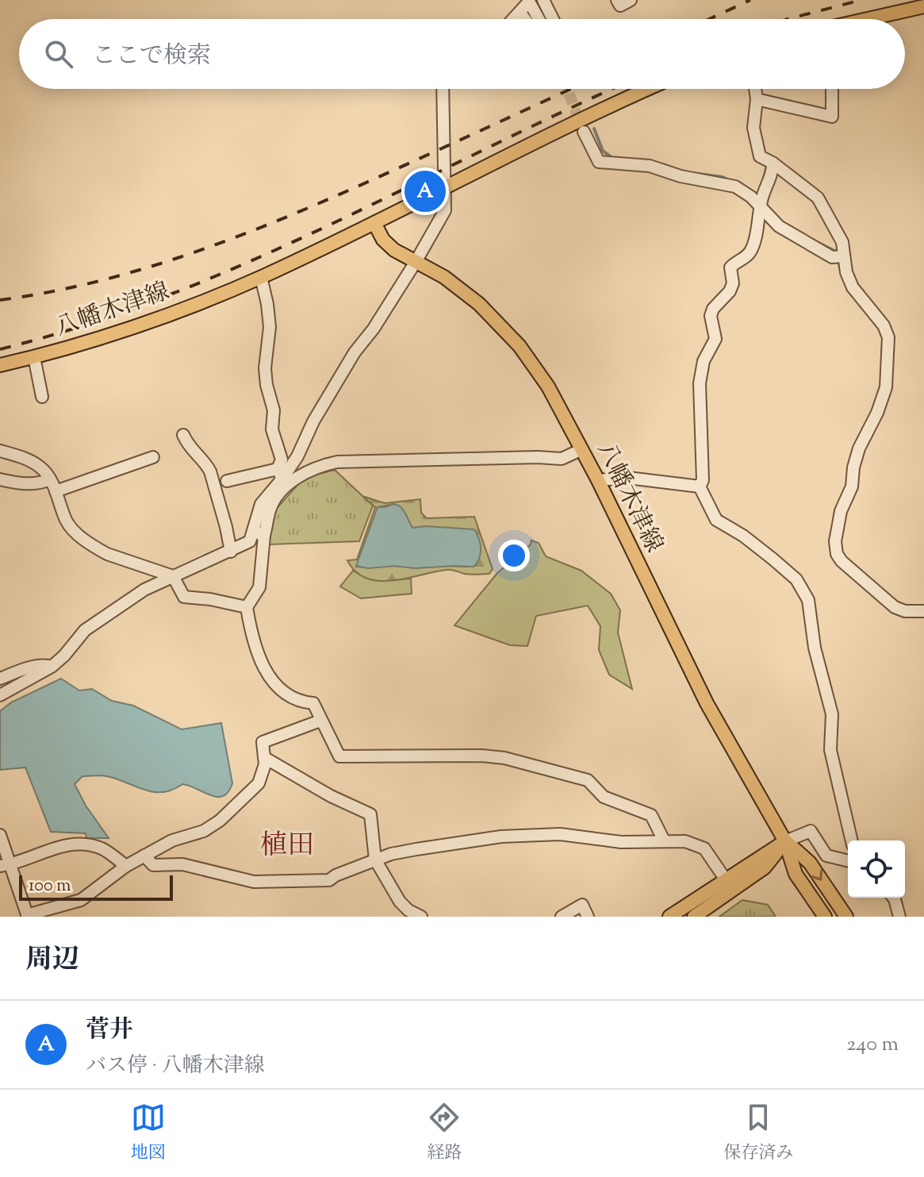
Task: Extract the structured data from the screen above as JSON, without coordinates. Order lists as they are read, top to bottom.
{
  "streets": {
    "main road": ["八幡木津線"]
  },
  "districts": ["植田"],
  "scale_bar": "100 m",
  "page": {
    "search": "ここで検索",
    "pins": "A",
    "scale": "100 m",
    "heading": "周辺",
    "list": [
      {
        "mark": "A",
        "name": "菅井",
        "note": "バス停 · 八幡木津線",
        "value": "240 m"
      }
    ],
    "nav": ["地図", "経路", "保存済み"]
  }
}
